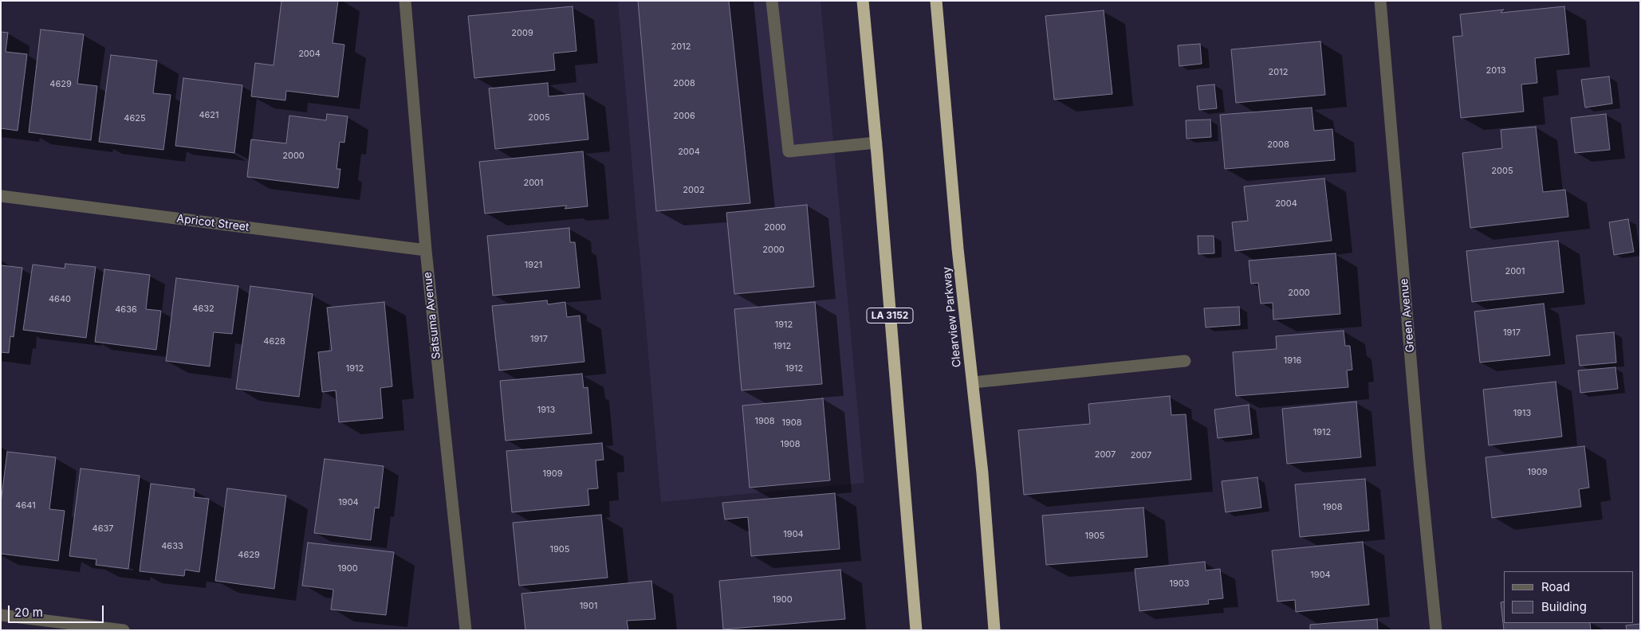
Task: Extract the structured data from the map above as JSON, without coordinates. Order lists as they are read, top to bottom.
{
  "streets": {
    "highway": ["LA 3152", "Clearview Parkway"],
    "street": ["Apricot Street", "Satsuma Avenue", "Green Avenue"]
  },
  "crossings": [
    ["Apricot Street", "Satsuma Avenue"]
  ],
  "house_numbers": [
    "2009",
    "2012",
    "2004",
    "2013",
    "2012",
    "2008",
    "4629",
    "4621",
    "2006",
    "2005",
    "4625",
    "2008",
    "2004",
    "2000",
    "2005",
    "2001",
    "2002",
    "2004",
    "2000",
    "2000",
    "1921",
    "2001",
    "2000",
    "4640",
    "4632",
    "4636",
    "1912",
    "1917",
    "1917",
    "4628",
    "1912",
    "1916",
    "1912",
    "1912",
    "1913",
    "1913",
    "1908",
    "1908",
    "1912",
    "1908",
    "2007",
    "2007",
    "1909",
    "1909",
    "1904",
    "4641",
    "1908",
    "4637",
    "1904",
    "1905",
    "4633",
    "1905",
    "4629",
    "1900",
    "1904",
    "1903",
    "1900",
    "1901"
  ],
  "legend": ["Road", "Building"],
  "scale_bar": "20 m"
}
